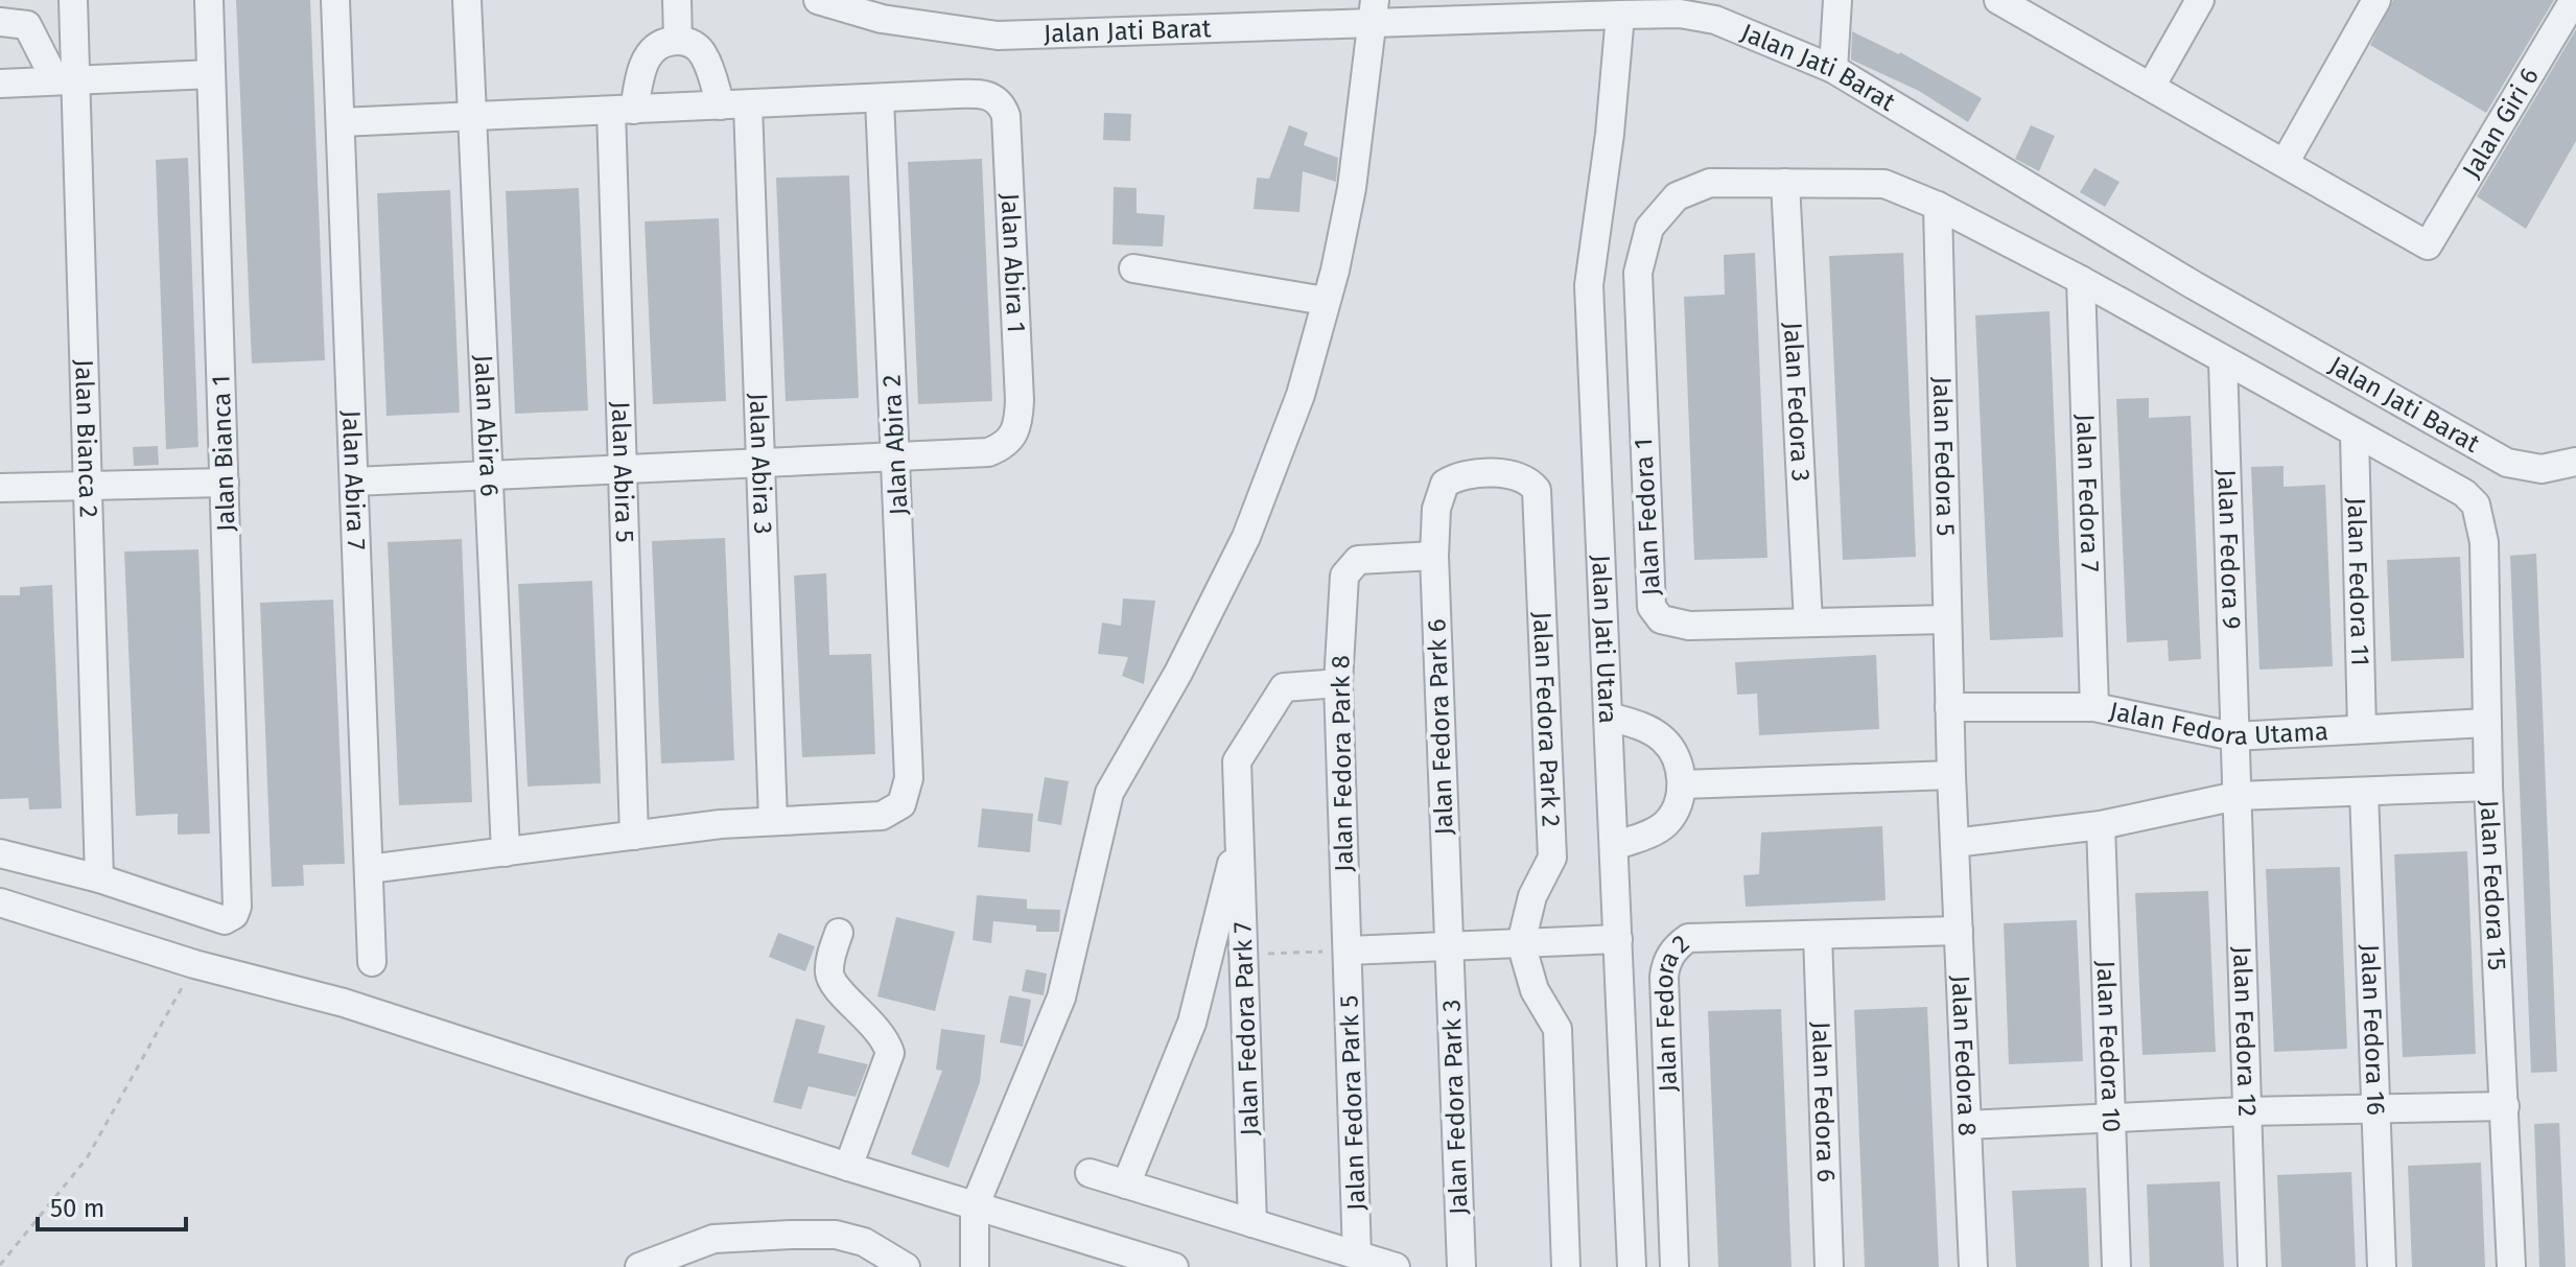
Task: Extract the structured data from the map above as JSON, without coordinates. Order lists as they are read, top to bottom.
{
  "streets": {
    "street": [
      "Jalan Jati Barat",
      "Jalan Giri 6",
      "Jalan Abira 1",
      "Jalan Fedora 3",
      "Jalan Abira 6",
      "Jalan Bianca 2",
      "Jalan Abira 2",
      "Jalan Bianca 1",
      "Jalan Fedora 5",
      "Jalan Abira 3",
      "Jalan Abira 5",
      "Jalan Abira 7",
      "Jalan Fedora 7",
      "Jalan Fedora 1",
      "Jalan Fedora 9",
      "Jalan Fedora 11",
      "Jalan Jati Utara",
      "Jalan Fedora Utama",
      "Jalan Fedora Park 2",
      "Jalan Fedora Park 6",
      "Jalan Fedora Park 8",
      "Jalan Fedora 15",
      "Jalan Fedora 2",
      "Jalan Fedora Park 7",
      "Jalan Fedora 16",
      "Jalan Fedora 12",
      "Jalan Fedora 10",
      "Jalan Fedora 8",
      "Jalan Fedora 6",
      "Jalan Fedora Park 5",
      "Jalan Fedora Park 3"
    ]
  },
  "crossings": [
    ["Jalan Jati Barat", "Jalan Jati Utara"],
    ["Jalan Abira 1", "Jalan Abira 2"],
    ["Jalan Fedora 3", "Jalan Fedora 1"],
    ["Jalan Bianca 2", "Jalan Bianca 1"],
    ["Jalan Abira 2", "Jalan Abira 3"],
    ["Jalan Fedora 5", "Jalan Fedora 1"],
    ["Jalan Fedora 5", "Jalan Fedora Utama"],
    ["Jalan Fedora 5", "Jalan Fedora 8"],
    ["Jalan Abira 3", "Jalan Abira 5"],
    ["Jalan Fedora 7", "Jalan Fedora Utama"],
    ["Jalan Fedora 9", "Jalan Fedora Utama"],
    ["Jalan Fedora 9", "Jalan Fedora 12"],
    ["Jalan Fedora 11", "Jalan Fedora Utama"],
    ["Jalan Fedora 11", "Jalan Fedora 15"],
    ["Jalan Fedora Utama", "Jalan Fedora 15"],
    ["Jalan Fedora Park 2", "Jalan Fedora Park 6"],
    ["Jalan Fedora Park 6", "Jalan Fedora Park 8"],
    ["Jalan Fedora Park 6", "Jalan Fedora Park 3"],
    ["Jalan Fedora Park 8", "Jalan Fedora Park 7"],
    ["Jalan Fedora Park 8", "Jalan Fedora Park 5"],
    ["Jalan Fedora 2", "Jalan Fedora 8"],
    ["Jalan Fedora 2", "Jalan Fedora 6"]
  ],
  "scale_bar": "50 m"
}
